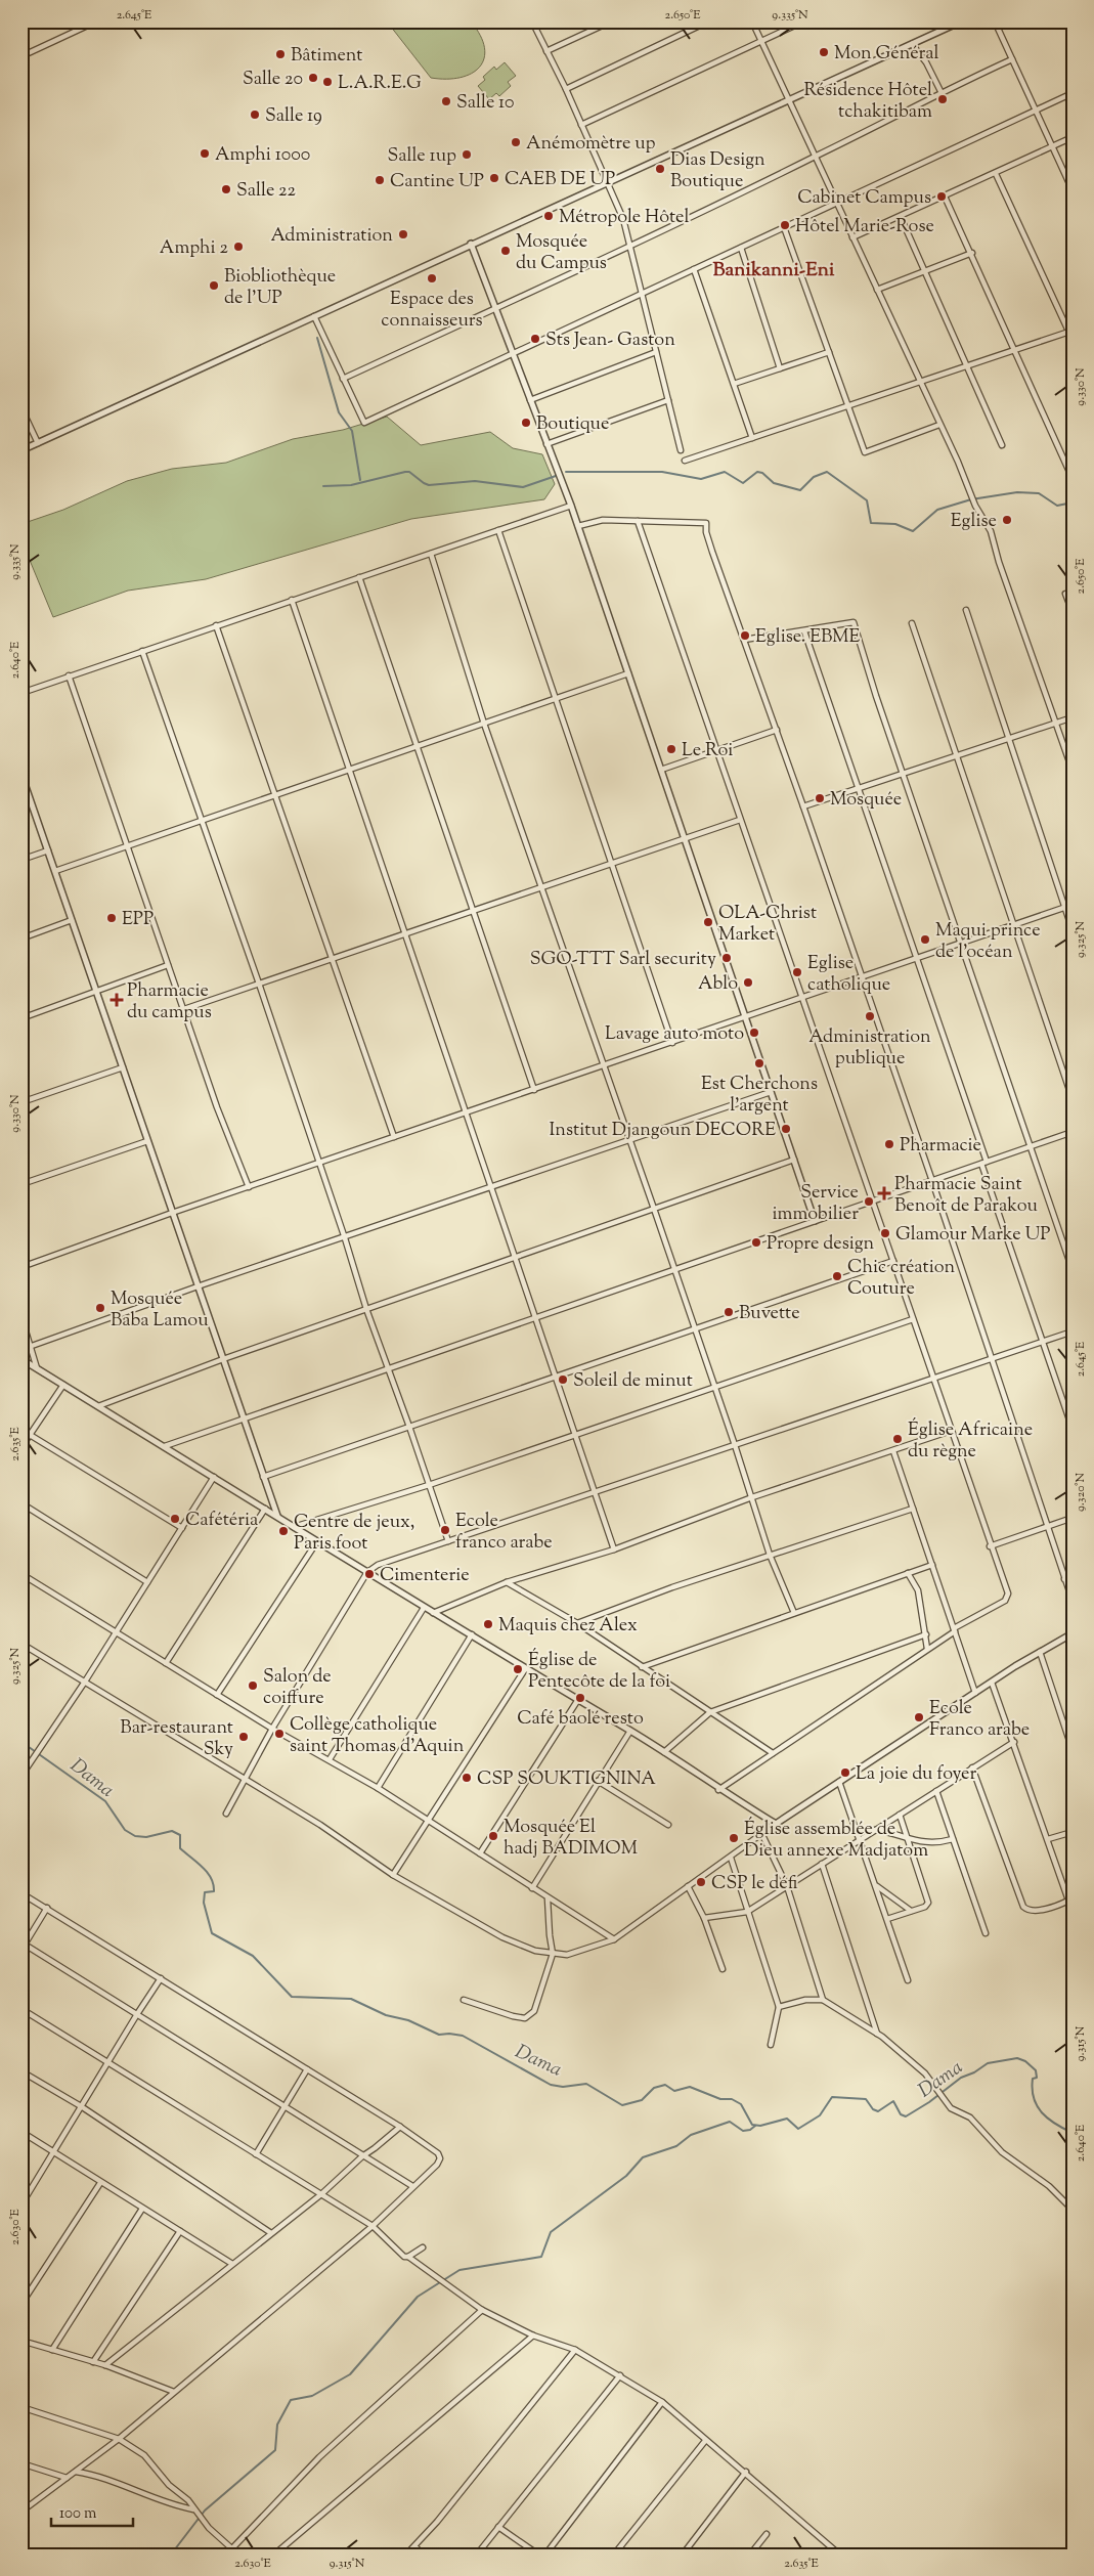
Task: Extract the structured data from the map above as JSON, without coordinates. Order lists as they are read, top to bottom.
{
  "districts": ["Banikanni-Eni"],
  "water": ["Dama"],
  "places": {
    "other": [
      "Mon Général",
      "Bâtiment",
      "Salle 20",
      "L.A.R.E.G",
      "Résidence Hôtel tchakitibam",
      "Salle 10",
      "Salle 19",
      "Anémomètre up",
      "Amphi 1000",
      "Salle 1up",
      "Dias Design Boutique",
      "CAEB DE UP",
      "Cantine UP",
      "Salle 22",
      "Cabinet Campus",
      "Métropole Hôtel",
      "Hôtel Marie-Rose",
      "Administration",
      "Amphi 2",
      "Mosquée du Campus",
      "Espace des connaisseurs",
      "Biobliothèque de l'UP",
      "Sts Jean- Gaston",
      "Boutique",
      "Eglise",
      "Eglise. EBME",
      "Le Roi",
      "Mosquée",
      "EPP",
      "OLA-Christ Market",
      "Maqui prince de l'océan",
      "SGO-TTT Sarl security",
      "Eglise catholique",
      "Ablo",
      "Administration publique",
      "Lavage auto moto",
      "Est Cherchons l'argent",
      "Institut Djangoun DECORE",
      "Pharmacie",
      "Service immobilier",
      "Glamour Marke UP",
      "Propre design",
      "Chic création Couture",
      "Mosquée Baba Lamou",
      "Buvette",
      "Soleil de minut",
      "Église Africaine du règne",
      "Cafétéria",
      "Ecole franco arabe",
      "Centre de jeux, Paris foot",
      "Cimenterie",
      "Maquis chez Alex",
      "Église de Pentecôte de la foi",
      "Salon de coiffure",
      "Café baolé resto",
      "Ecole Franco arabe",
      "Collège catholique saint Thomas d'Aquin",
      "Bar-restaurant Sky",
      "La joie du foyer",
      "CSP SOUKTIGNINA",
      "Mosquée El hadj BADIMOM",
      "Église assemblée de Dieu annexe Madjatom",
      "CSP le défi"
    ],
    "health": ["Pharmacie du campus", "Pharmacie Saint Benoît de Parakou"]
  },
  "scale_bar": "100 m",
  "coordinates": [
    "2.645°E",
    "2.650°E",
    "9.335°N",
    "9.330°N",
    "2.640°E",
    "9.325°N",
    "2.635°E",
    "9.320°N",
    "9.315°N",
    "2.630°E"
  ]
}
